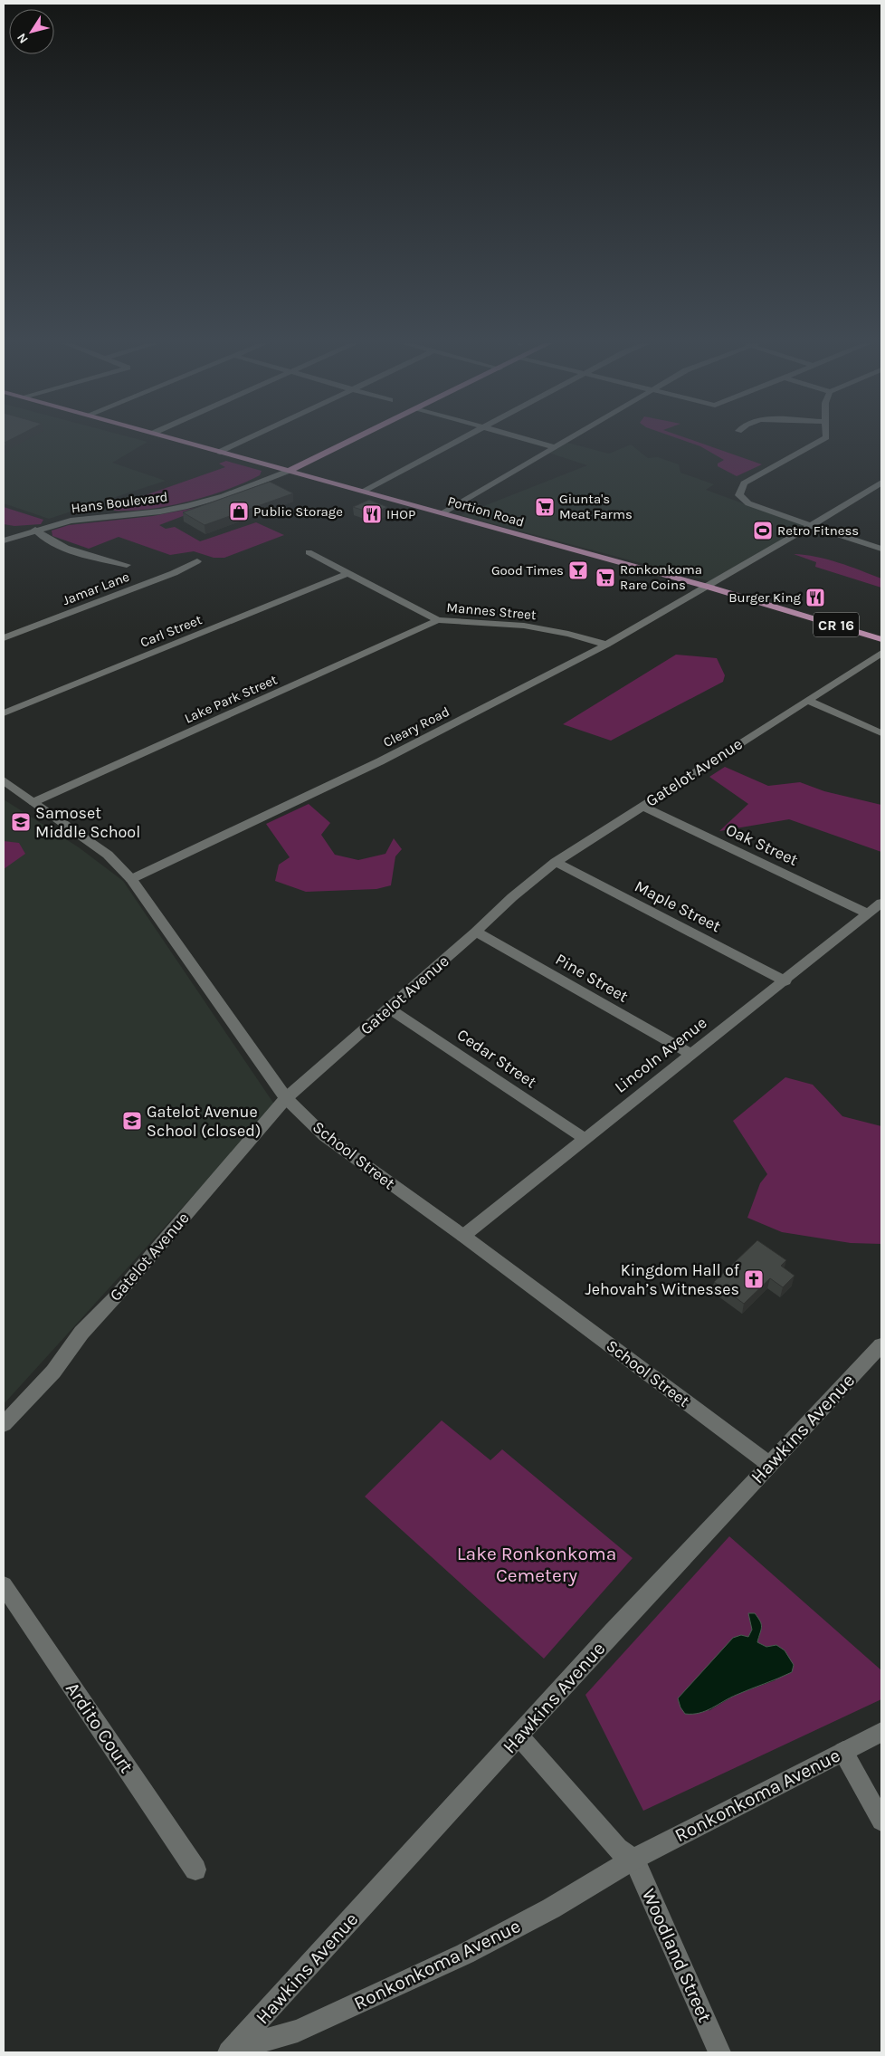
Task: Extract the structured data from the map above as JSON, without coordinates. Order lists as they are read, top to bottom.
{
  "streets": {
    "main road": ["Portion Road", "CR 16"],
    "street": [
      "Hans Boulevard",
      "Jamar Lane",
      "Mannes Street",
      "Carl Street",
      "Lake Park Street",
      "Cleary Road",
      "Gatelot Avenue",
      "Oak Street",
      "Maple Street",
      "Pine Street",
      "Lincoln Avenue",
      "Cedar Street",
      "School Street",
      "Hawkins Avenue",
      "Ardito Court",
      "Ronkonkoma Avenue",
      "Woodland Street"
    ]
  },
  "crossings": [
    ["Hans Boulevard", "Portion Road"],
    ["Portion Road", "Cleary Road"],
    ["Mannes Street", "Carl Street"],
    ["Mannes Street", "Lake Park Street"],
    ["Mannes Street", "Cleary Road"],
    ["Lake Park Street", "School Street"],
    ["Cleary Road", "School Street"],
    ["Gatelot Avenue", "Oak Street"],
    ["Gatelot Avenue", "Maple Street"],
    ["Gatelot Avenue", "Pine Street"],
    ["Gatelot Avenue", "Cedar Street"],
    ["Gatelot Avenue", "School Street"],
    ["Oak Street", "Lincoln Avenue"],
    ["Maple Street", "Lincoln Avenue"],
    ["Pine Street", "Lincoln Avenue"],
    ["Lincoln Avenue", "Cedar Street"],
    ["Lincoln Avenue", "School Street"],
    ["School Street", "Hawkins Avenue"],
    ["Hawkins Avenue", "Ronkonkoma Avenue"],
    ["Ronkonkoma Avenue", "Woodland Street"]
  ],
  "parks": ["Lake Ronkonkoma Cemetery"],
  "places": {
    "supermarket": ["Giunta's Meat Farms", "Ronkonkoma Rare Coins"],
    "shop": ["Public Storage"],
    "restaurant": ["IHOP", "Burger King"],
    "sports": ["Retro Fitness"],
    "bar": ["Good Times"],
    "school or university": ["Samoset Middle School", "Gatelot Avenue School (closed)"],
    "church": ["Kingdom Hall of Jehovah’s Witnesses"]
  },
  "north": "bottom left"
}
